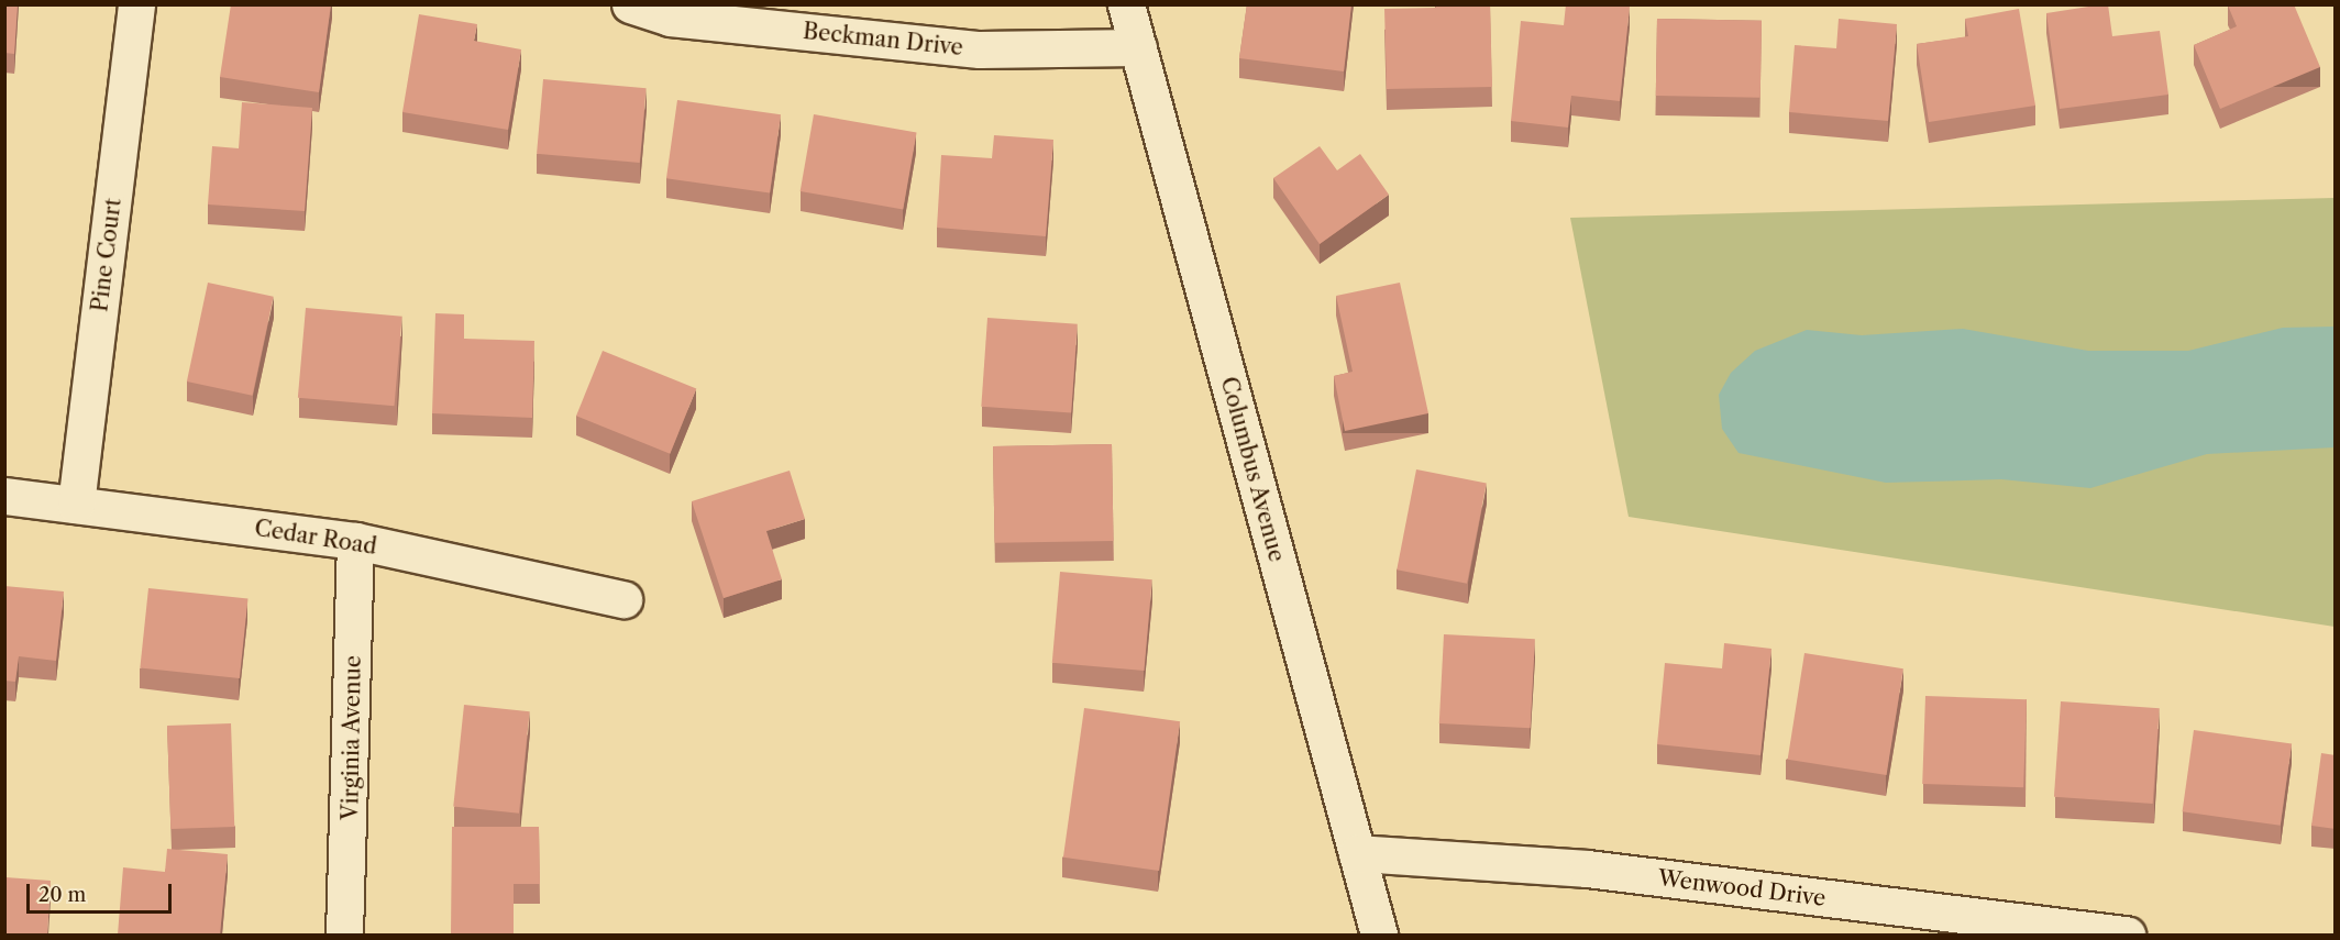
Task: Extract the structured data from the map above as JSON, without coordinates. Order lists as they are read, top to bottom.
{
  "streets": {
    "street": [
      "Beckman Drive",
      "Pine Court",
      "Columbus Avenue",
      "Cedar Road",
      "Virginia Avenue",
      "Wenwood Drive"
    ]
  },
  "crossings": [
    ["Beckman Drive", "Columbus Avenue"],
    ["Pine Court", "Cedar Road"],
    ["Columbus Avenue", "Wenwood Drive"],
    ["Cedar Road", "Virginia Avenue"]
  ],
  "scale_bar": "20 m"
}
